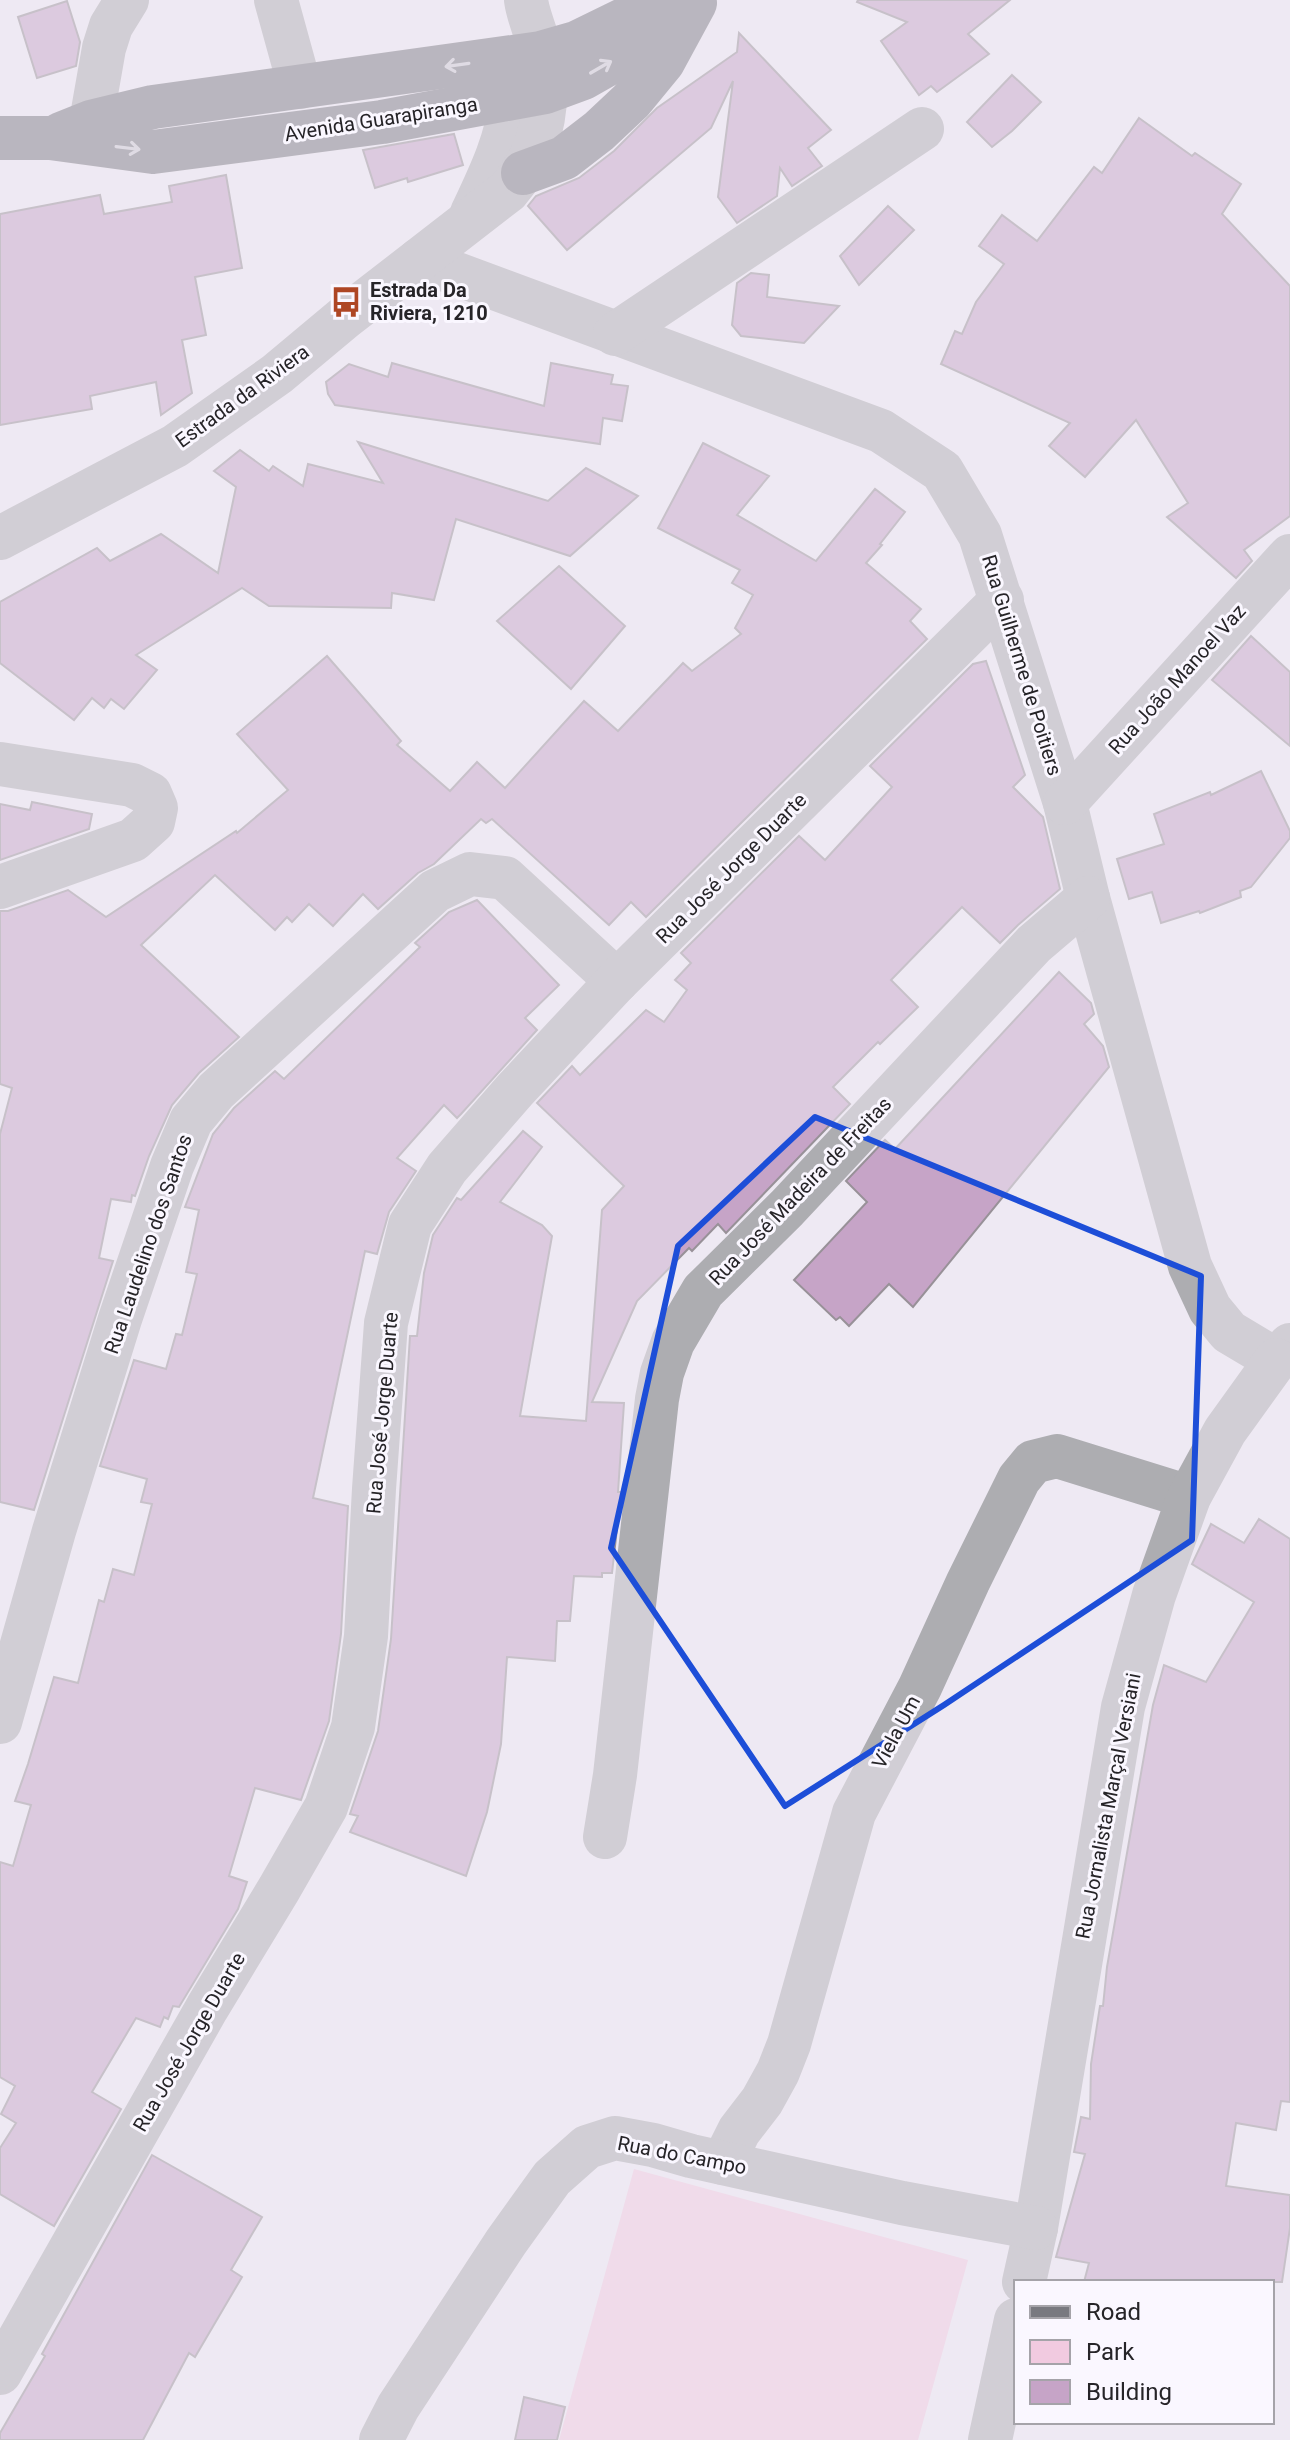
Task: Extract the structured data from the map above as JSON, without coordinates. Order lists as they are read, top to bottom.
{
  "streets": {
    "main road": ["Avenida Guarapiranga"],
    "street": [
      "Estrada da Riviera",
      "Rua Guilherme de Poitiers",
      "Rua João Manoel Vaz",
      "Rua José Jorge Duarte",
      "Rua José Madeira de Freitas",
      "Rua Laudelino dos Santos",
      "Viela Um",
      "Rua Jornalista Marçal Versiani",
      "Rua do Campo"
    ]
  },
  "crossings": [
    ["Avenida Guarapiranga", "Estrada da Riviera"],
    ["Estrada da Riviera", "Rua Guilherme de Poitiers"],
    ["Rua Guilherme de Poitiers", "Rua João Manoel Vaz"],
    ["Rua Guilherme de Poitiers", "Rua José Jorge Duarte"],
    ["Rua Guilherme de Poitiers", "Rua José Madeira de Freitas"],
    ["Rua Guilherme de Poitiers", "Rua Jornalista Marçal Versiani"],
    ["Rua José Jorge Duarte", "Rua Laudelino dos Santos"],
    ["Viela Um", "Rua Jornalista Marçal Versiani"],
    ["Viela Um", "Rua do Campo"],
    ["Rua Jornalista Marçal Versiani", "Rua do Campo"]
  ],
  "places": {
    "bus stop": ["Estrada Da Riviera, 1210"]
  },
  "legend": ["Road", "Park", "Building"]
}
